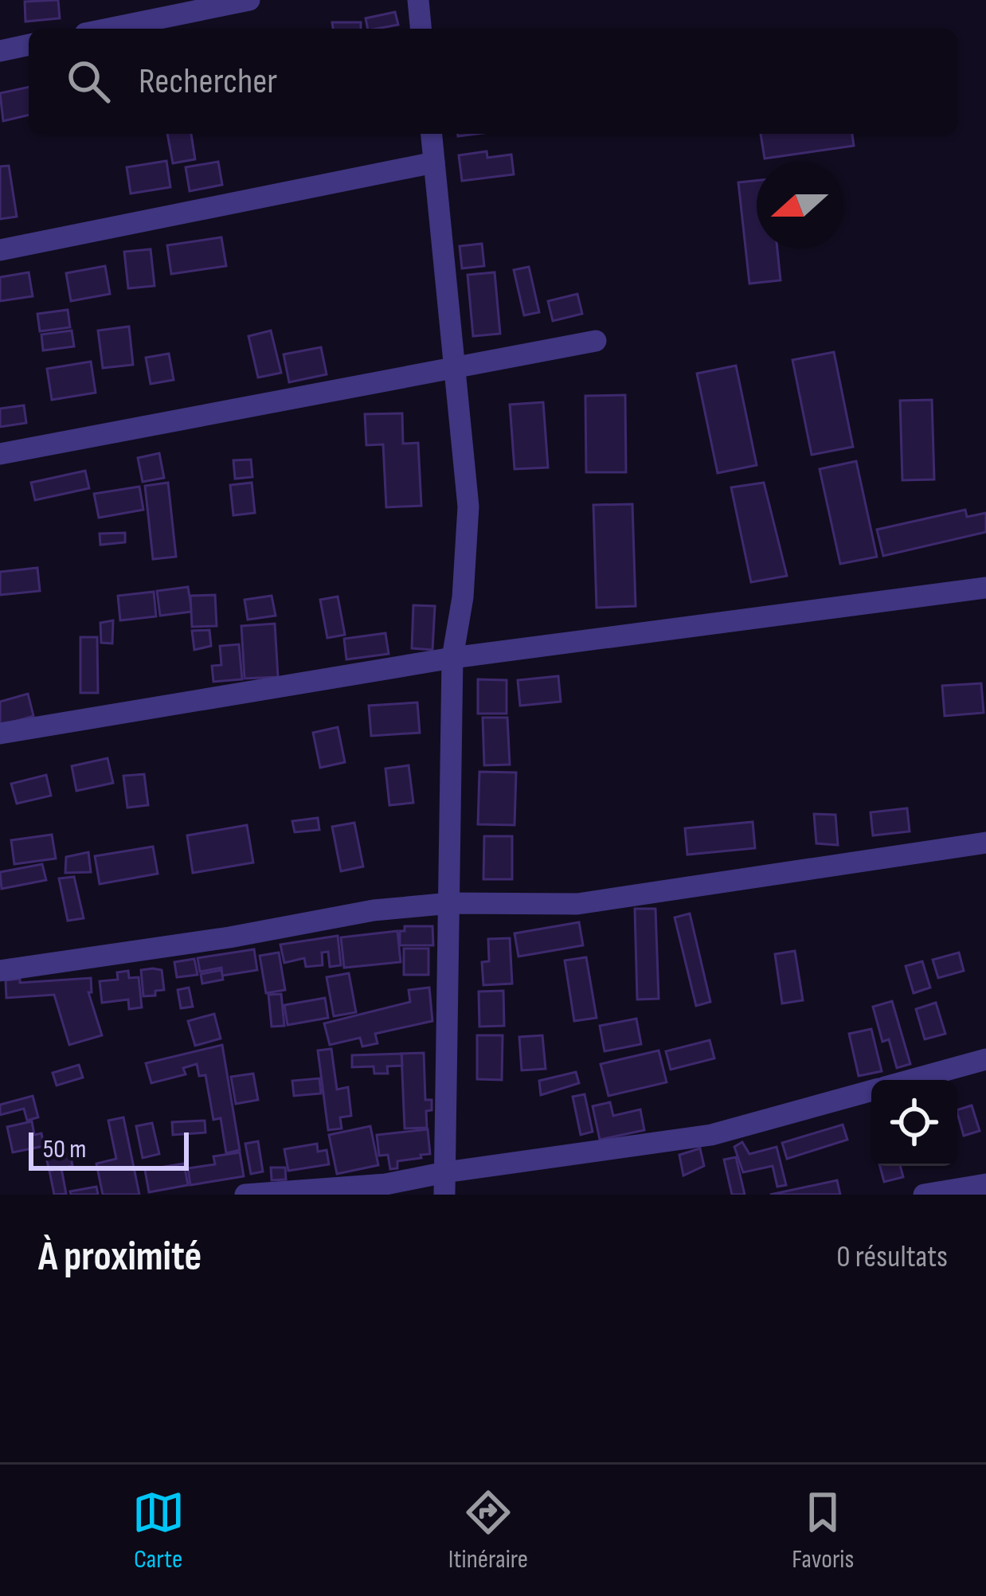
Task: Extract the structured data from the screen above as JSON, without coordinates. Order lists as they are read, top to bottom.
{
  "scale_bar": "50 m",
  "north": "left",
  "page": {
    "search": "Rechercher",
    "scale": "50 m",
    "heading": ["À proximité", "0 résultats"],
    "nav": ["Carte", "Itinéraire", "Favoris"]
  }
}
